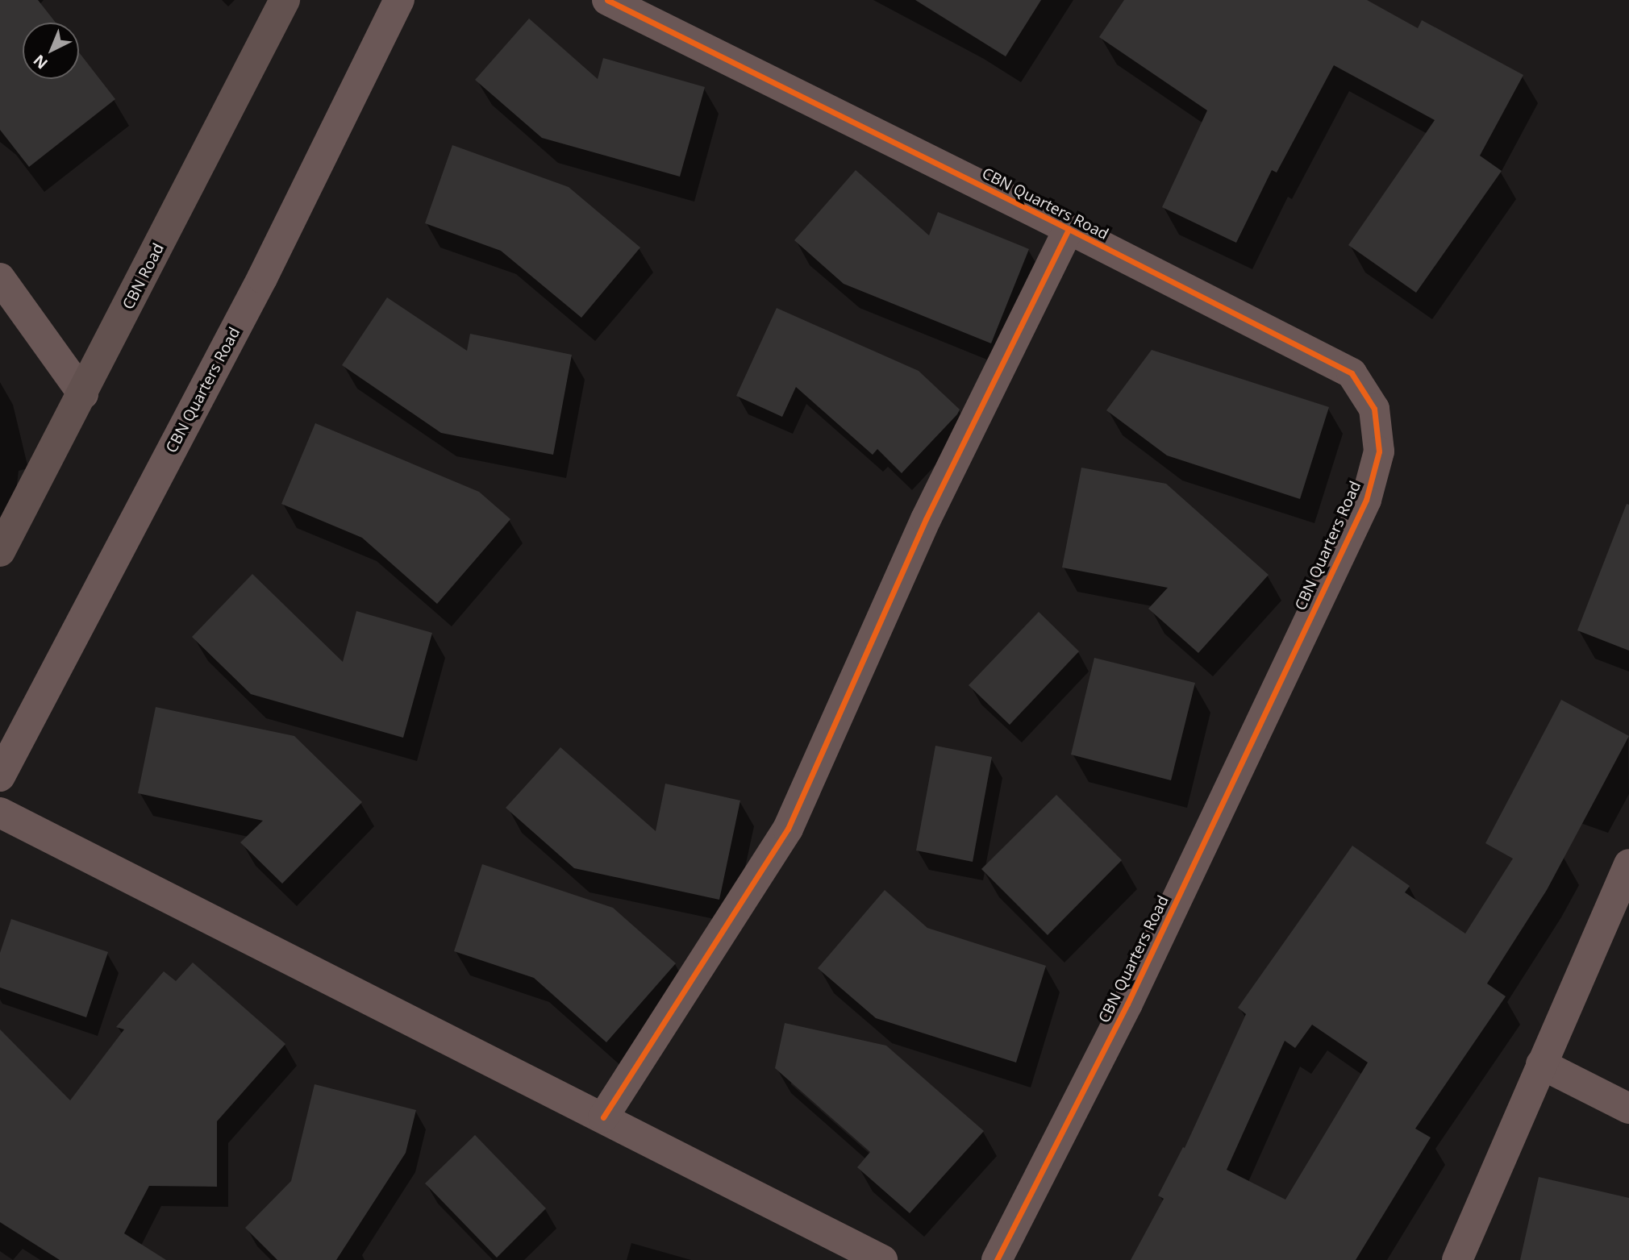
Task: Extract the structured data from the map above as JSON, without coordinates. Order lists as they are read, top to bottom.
{
  "streets": {
    "main road": ["CBN Road"],
    "street": ["CBN Quarters Road"]
  },
  "north": "bottom left"
}
